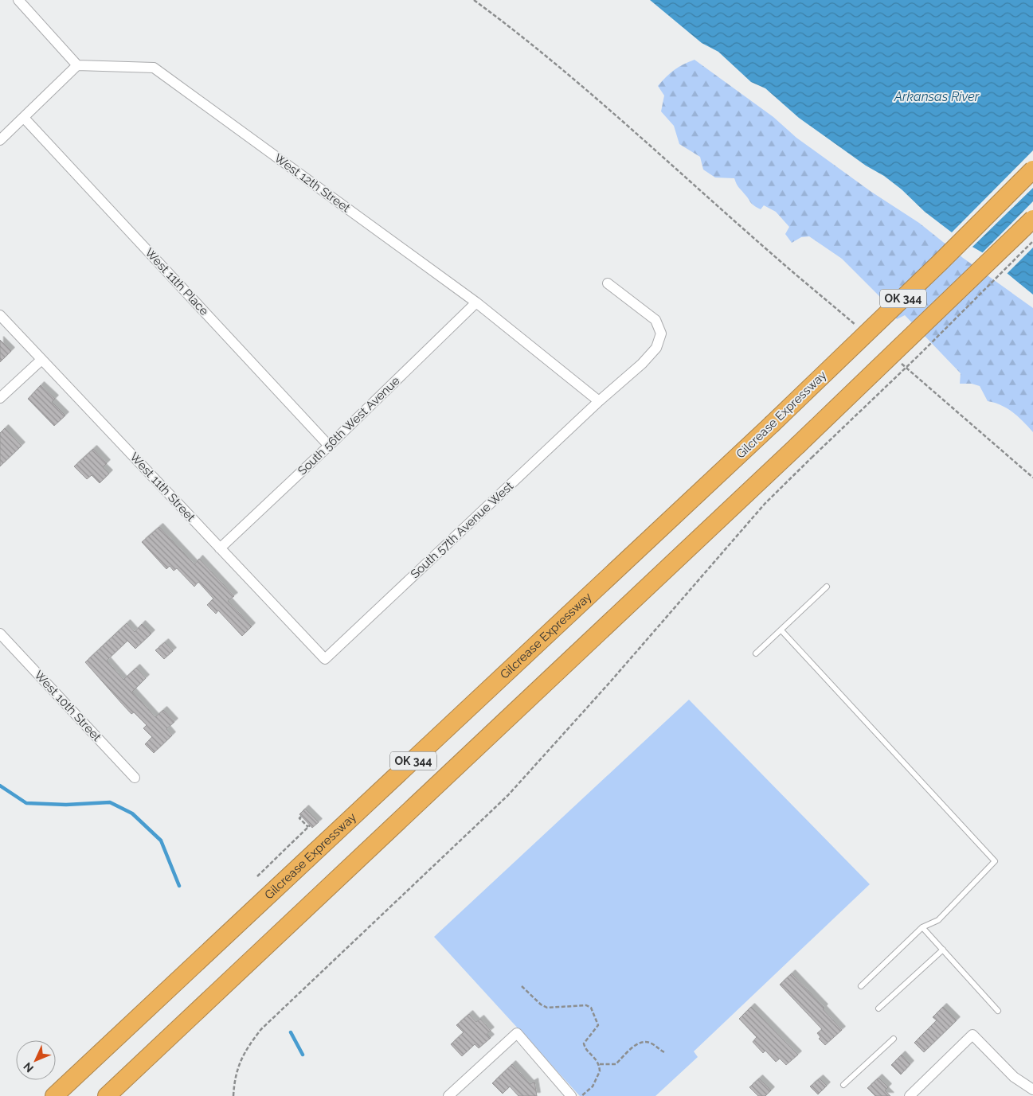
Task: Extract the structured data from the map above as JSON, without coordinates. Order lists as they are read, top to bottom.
{
  "streets": {
    "highway": ["OK 344", "Gilcrease Expressway"],
    "street": [
      "West 12th Street",
      "West 11th Place",
      "South 56th West Avenue",
      "West 11th Street",
      "South 57th Avenue West",
      "West 10th Street"
    ]
  },
  "crossings": [
    ["West 12th Street", "South 56th West Avenue"],
    ["West 12th Street", "South 57th Avenue West"],
    ["West 11th Place", "South 56th West Avenue"],
    ["South 56th West Avenue", "West 11th Street"],
    ["West 11th Street", "South 57th Avenue West"]
  ],
  "water": ["Arkansas River"],
  "north": "bottom left"
}
